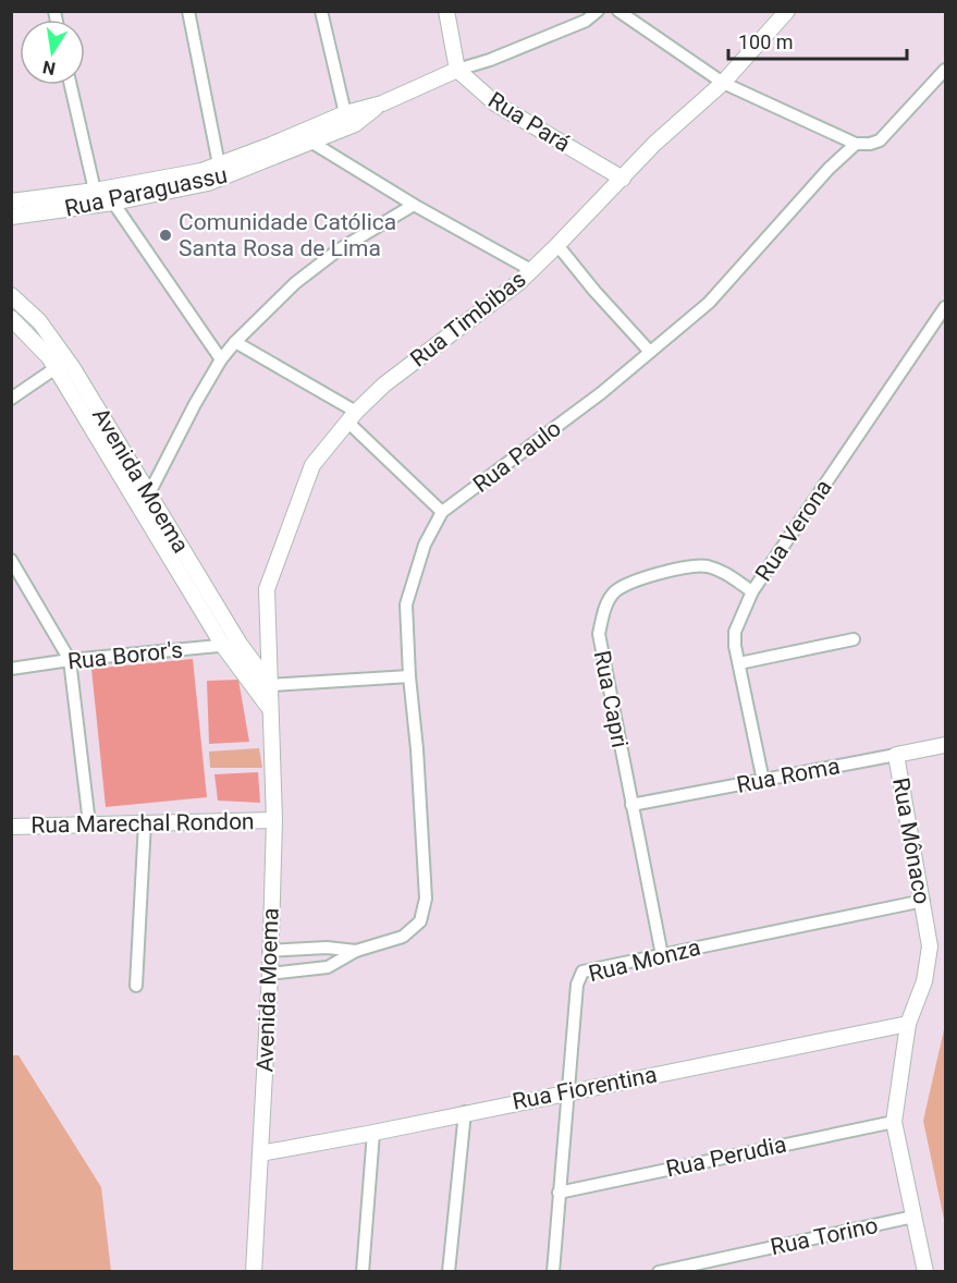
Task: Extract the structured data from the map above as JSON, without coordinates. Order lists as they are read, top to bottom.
{
  "streets": {
    "street": [
      "Rua Pará",
      "Rua Paraguassu",
      "Rua Timbibas",
      "Rua Paulo",
      "Avenida Moema",
      "Rua Verona",
      "Rua Boror's",
      "Rua Capri",
      "Rua Roma",
      "Rua Marechal Rondon",
      "Rua Mônaco",
      "Rua Monza",
      "Rua Fiorentina",
      "Rua Perudia",
      "Rua Torino"
    ]
  },
  "crossings": [
    ["Rua Pará", "Rua Paraguassu"],
    ["Rua Pará", "Rua Timbibas"],
    ["Rua Timbibas", "Avenida Moema"],
    ["Rua Paulo", "Avenida Moema"],
    ["Avenida Moema", "Rua Boror's"],
    ["Avenida Moema", "Rua Marechal Rondon"],
    ["Avenida Moema", "Rua Fiorentina"],
    ["Rua Verona", "Rua Capri"],
    ["Rua Verona", "Rua Roma"],
    ["Rua Capri", "Rua Roma"],
    ["Rua Capri", "Rua Monza"],
    ["Rua Roma", "Rua Mônaco"],
    ["Rua Mônaco", "Rua Monza"],
    ["Rua Mônaco", "Rua Fiorentina"],
    ["Rua Mônaco", "Rua Perudia"],
    ["Rua Mônaco", "Rua Torino"],
    ["Rua Monza", "Rua Fiorentina"],
    ["Rua Monza", "Rua Perudia"]
  ],
  "places": ["Comunidade Católica Santa Rosa de Lima"],
  "scale_bar": "100 m",
  "north": "bottom"
}
